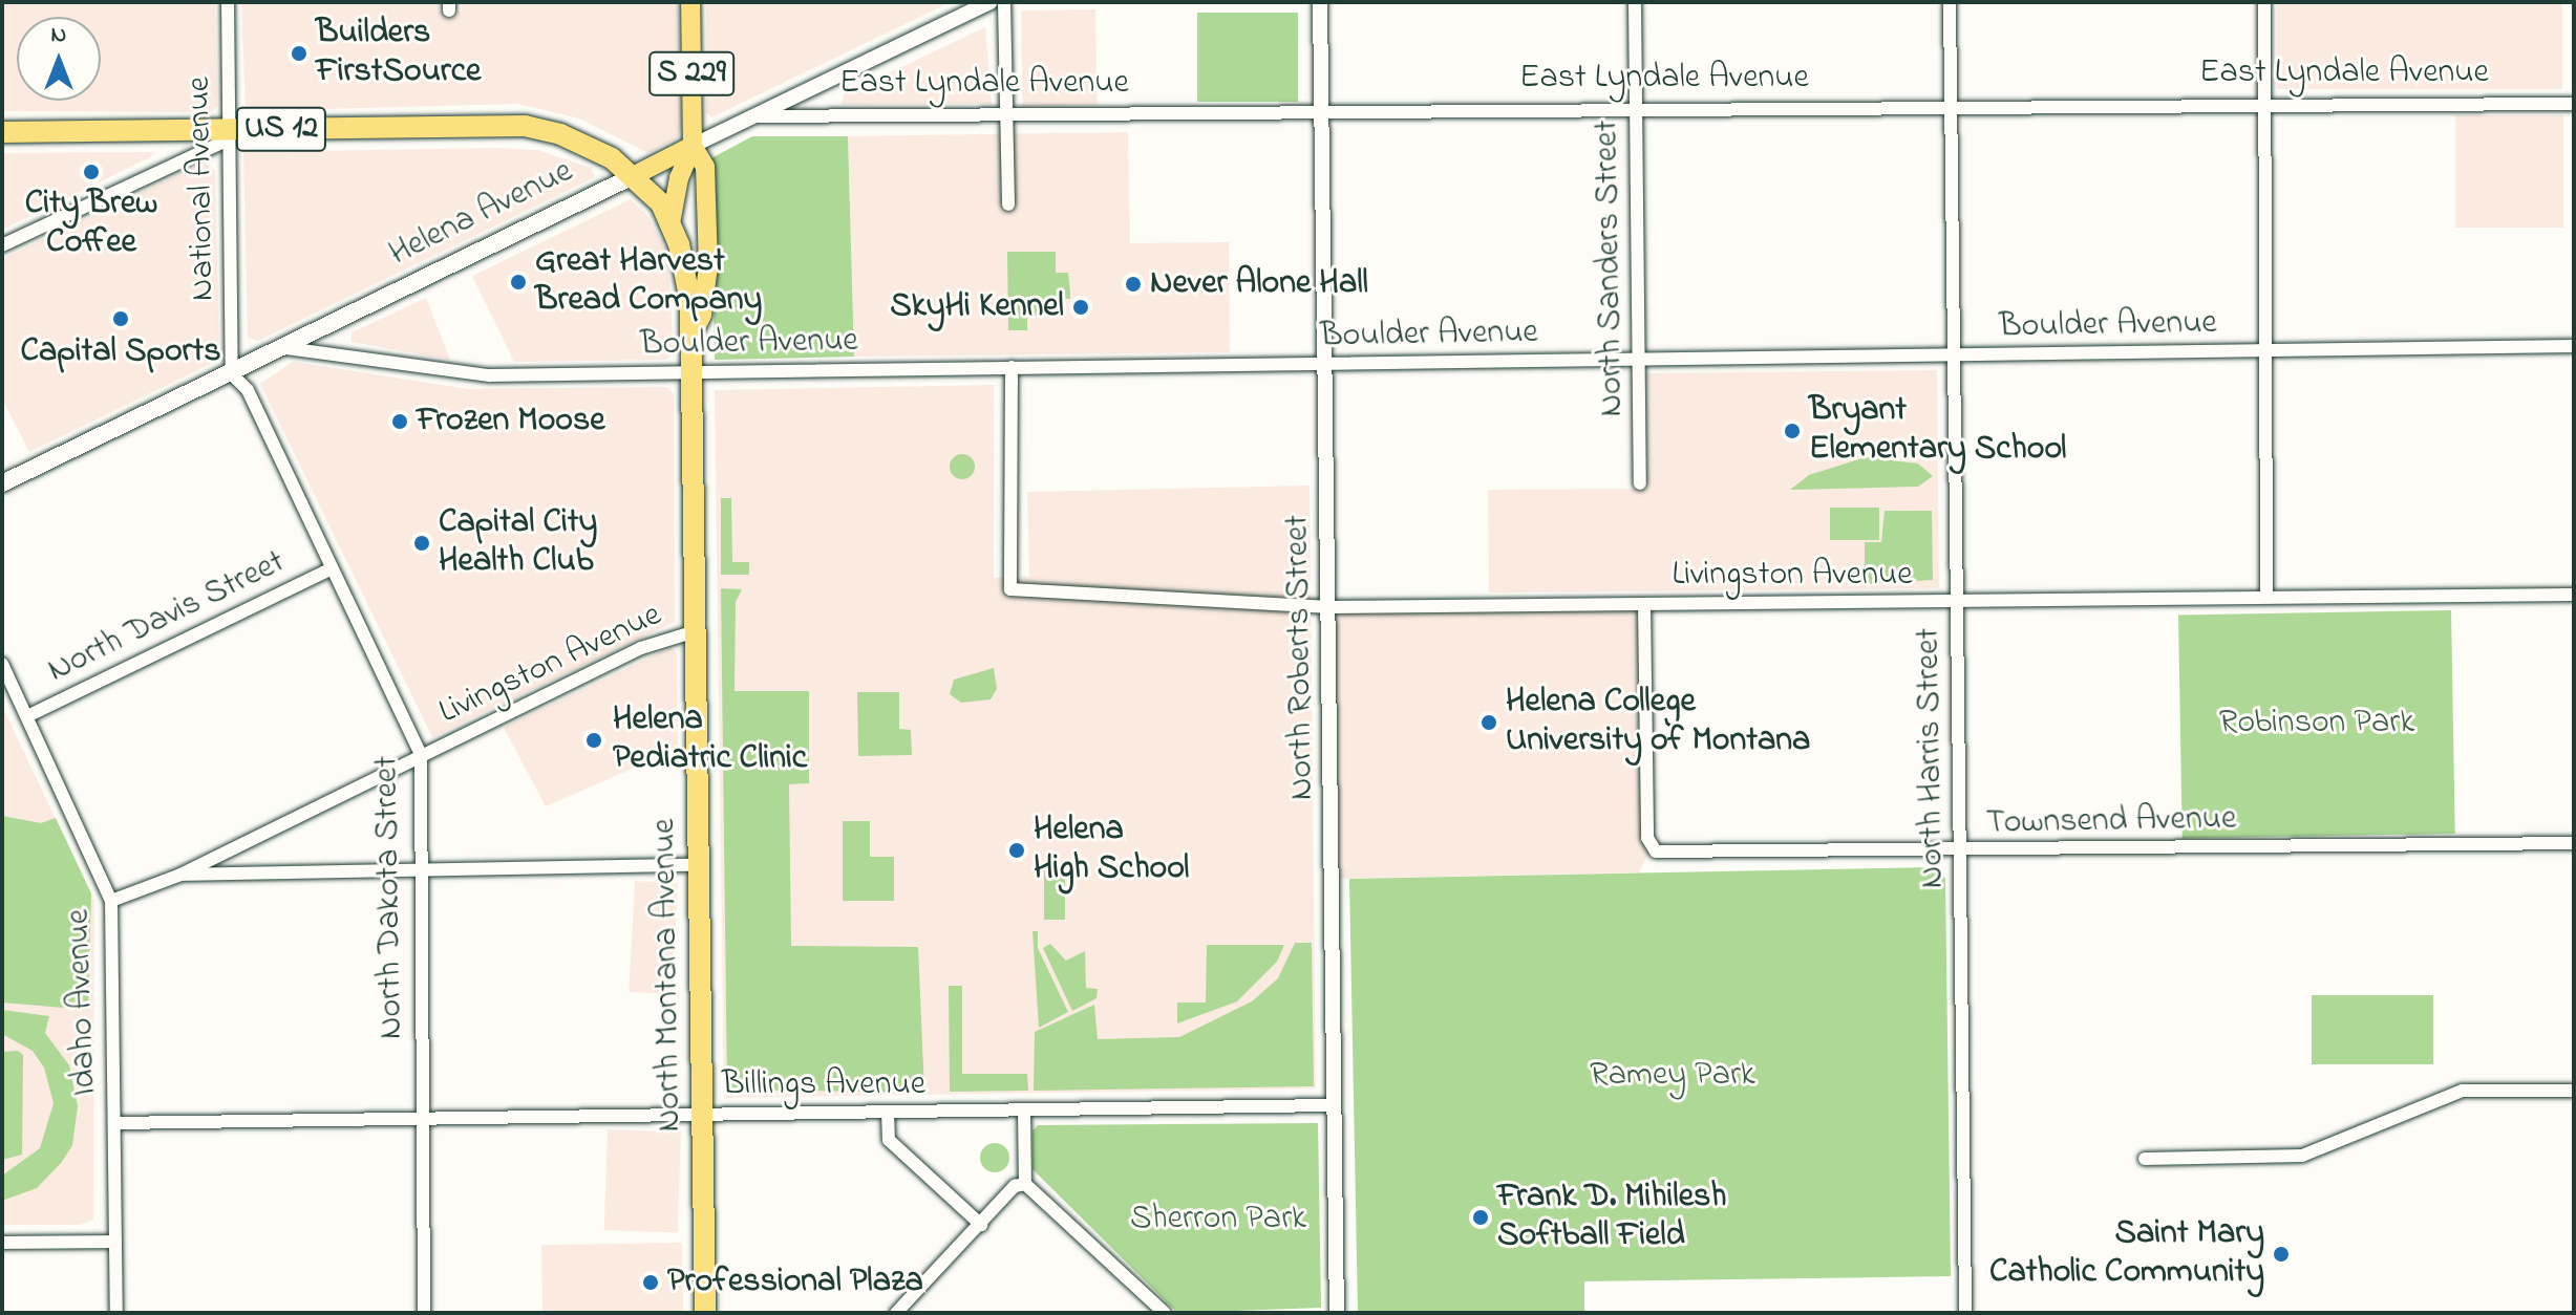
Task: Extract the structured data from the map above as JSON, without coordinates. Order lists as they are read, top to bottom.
{
  "streets": {
    "highway": ["US 12", "North Montana Avenue"],
    "main road": ["S 229", "Helena Avenue"],
    "street": [
      "East Lyndale Avenue",
      "National Avenue",
      "North Sanders Street",
      "Boulder Avenue",
      "Livingston Avenue",
      "North Davis Street",
      "North Roberts Street",
      "North Harris Street",
      "Townsend Avenue",
      "North Dakota Street",
      "Idaho Avenue",
      "Billings Avenue"
    ]
  },
  "crossings": [
    ["East Lyndale Avenue", "Helena Avenue"],
    ["East Lyndale Avenue", "North Sanders Street"],
    ["East Lyndale Avenue", "North Roberts Street"],
    ["East Lyndale Avenue", "North Harris Street"],
    ["US 12", "National Avenue"],
    ["US 12", "Helena Avenue"],
    ["US 12", "North Montana Avenue"],
    ["National Avenue", "Helena Avenue"],
    ["National Avenue", "North Dakota Street"],
    ["Helena Avenue", "Boulder Avenue"],
    ["Helena Avenue", "North Dakota Street"],
    ["Helena Avenue", "North Montana Avenue"],
    ["North Sanders Street", "Boulder Avenue"],
    ["Boulder Avenue", "Livingston Avenue"],
    ["Boulder Avenue", "North Roberts Street"],
    ["Boulder Avenue", "North Harris Street"],
    ["Boulder Avenue", "North Montana Avenue"],
    ["Livingston Avenue", "North Roberts Street"],
    ["Livingston Avenue", "North Harris Street"],
    ["Livingston Avenue", "Townsend Avenue"],
    ["Livingston Avenue", "North Dakota Street"],
    ["Livingston Avenue", "North Montana Avenue"],
    ["Livingston Avenue", "Idaho Avenue"],
    ["North Davis Street", "North Dakota Street"],
    ["North Davis Street", "Idaho Avenue"],
    ["North Roberts Street", "Billings Avenue"],
    ["North Harris Street", "Townsend Avenue"],
    ["North Dakota Street", "Billings Avenue"],
    ["North Montana Avenue", "Billings Avenue"],
    ["Idaho Avenue", "Billings Avenue"]
  ],
  "parks": ["Robinson Park", "Ramey Park", "Sherron Park"],
  "places": [
    "Builders FirstSource",
    "City Brew Coffee",
    "Great Harvest Bread Company",
    "Never Alone Hall",
    "SkyHi Kennel",
    "Capital Sports",
    "Frozen Moose",
    "Bryant Elementary School",
    "Capital City Health Club",
    "Helena College University of Montana",
    "Helena Pediatric Clinic",
    "Helena High School",
    "Frank D. Mihilesh Softball Field",
    "Saint Mary Catholic Community",
    "Professional Plaza"
  ],
  "north": "top"
}
